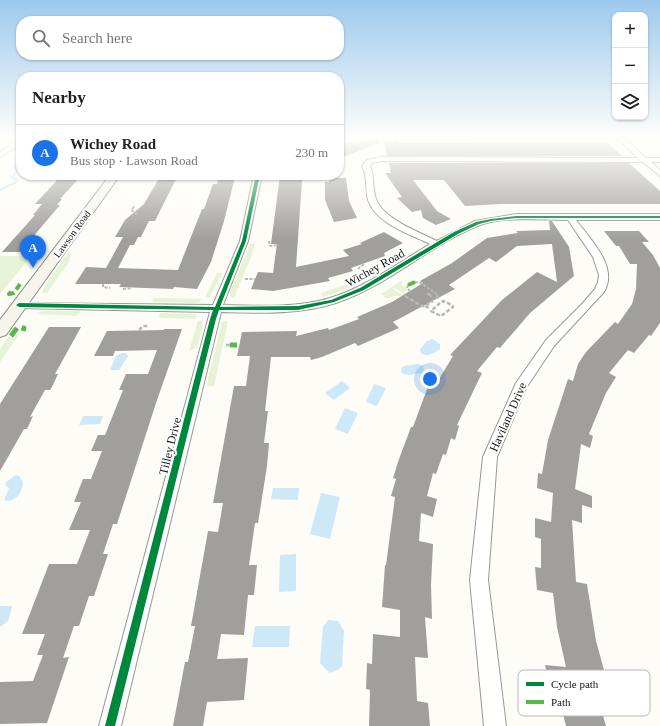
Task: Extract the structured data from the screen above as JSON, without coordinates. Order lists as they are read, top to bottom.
{
  "streets": {
    "street": [
      "Lawson Road",
      "Wichey Road",
      "Haviland Drive",
      "Tilley Drive"
    ]
  },
  "crossings": [
    ["Lawson Road", "Wichey Road"],
    ["Wichey Road", "Haviland Drive"],
    ["Wichey Road", "Tilley Drive"]
  ],
  "legend": ["Cycle path", "Path"],
  "page": {
    "map_buttons": ["+", "−"],
    "search": "Search here",
    "heading": "Nearby",
    "list": [
      {
        "mark": "A",
        "name": "Wichey Road",
        "note": "Bus stop · Lawson Road",
        "value": "230 m"
      }
    ],
    "pins": "A"
  }
}
